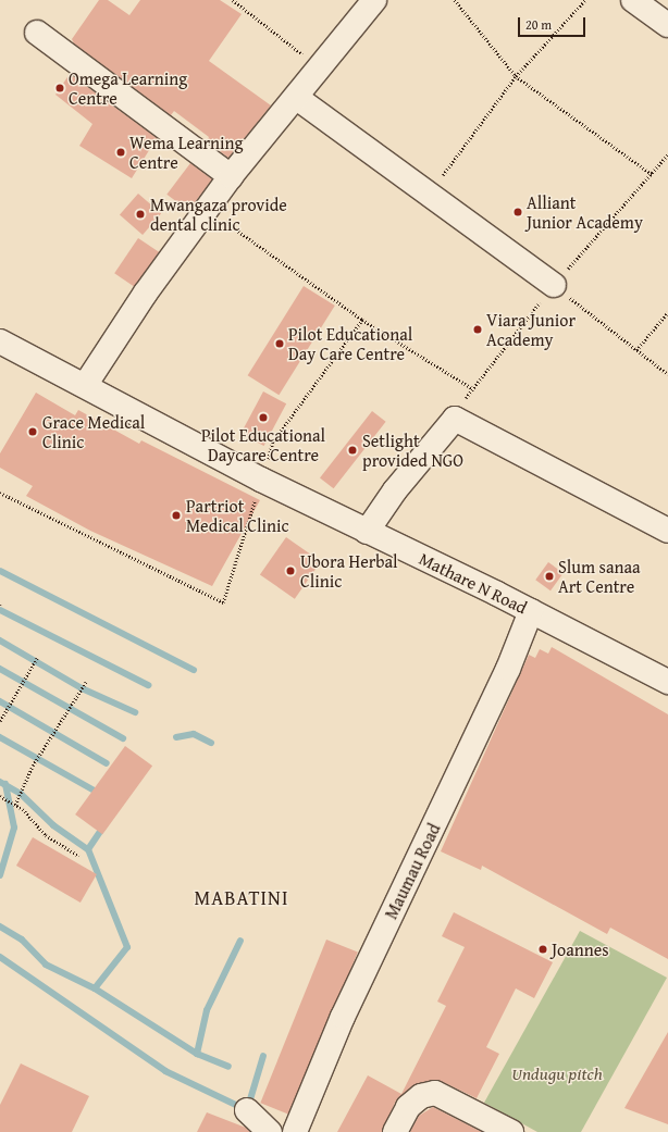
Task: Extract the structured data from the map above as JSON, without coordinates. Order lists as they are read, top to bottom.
{
  "streets": {
    "street": ["Mathare N Road", "Maumau Road"]
  },
  "crossings": [
    ["Mathare N Road", "Maumau Road"]
  ],
  "districts": ["MABATINI"],
  "parks": ["Undugu pitch"],
  "places": [
    "Omega Learning Centre",
    "Wema Learning Centre",
    "Alliant Junior Academy",
    "Mwangaza provide dental clinic",
    "Viara Junior Academy",
    "Pilot Educational Day Care Centre",
    "Pilot Educational Daycare Centre",
    "Grace Medical Clinic",
    "Setlight provided NGO",
    "Partriot Medical Clinic",
    "Ubora Herbal Clinic",
    "Slum sanaa Art Centre",
    "Joannes"
  ],
  "scale_bar": "20 m"
}
